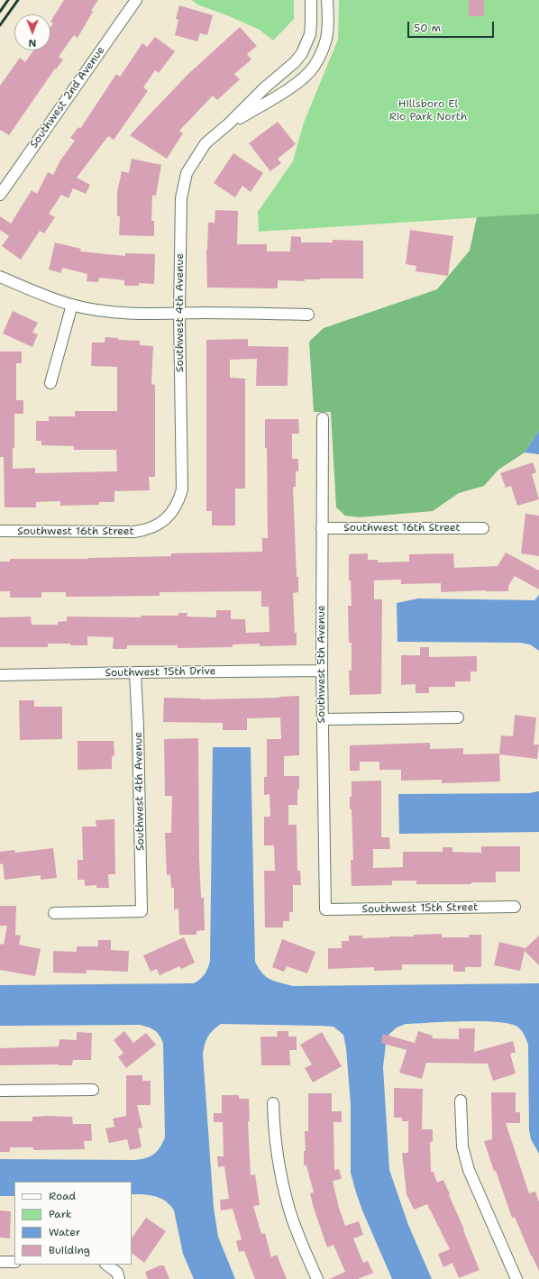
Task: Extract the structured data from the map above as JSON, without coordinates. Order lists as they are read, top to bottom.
{
  "streets": {
    "street": [
      "Southwest 2nd Avenue",
      "Southwest 4th Avenue",
      "Southwest 16th Street",
      "Southwest 5th Avenue",
      "Southwest 15th Drive",
      "Southwest 15th Street"
    ]
  },
  "crossings": [
    ["Southwest 4th Avenue", "Southwest 16th Street"],
    ["Southwest 4th Avenue", "Southwest 15th Drive"],
    ["Southwest 16th Street", "Southwest 5th Avenue"],
    ["Southwest 5th Avenue", "Southwest 15th Drive"],
    ["Southwest 5th Avenue", "Southwest 15th Street"]
  ],
  "parks": ["Hillsboro El Rio Park North"],
  "legend": [
    "Road",
    "Park",
    "Water",
    "Building"
  ],
  "scale_bar": "50 m",
  "north": "bottom"
}
